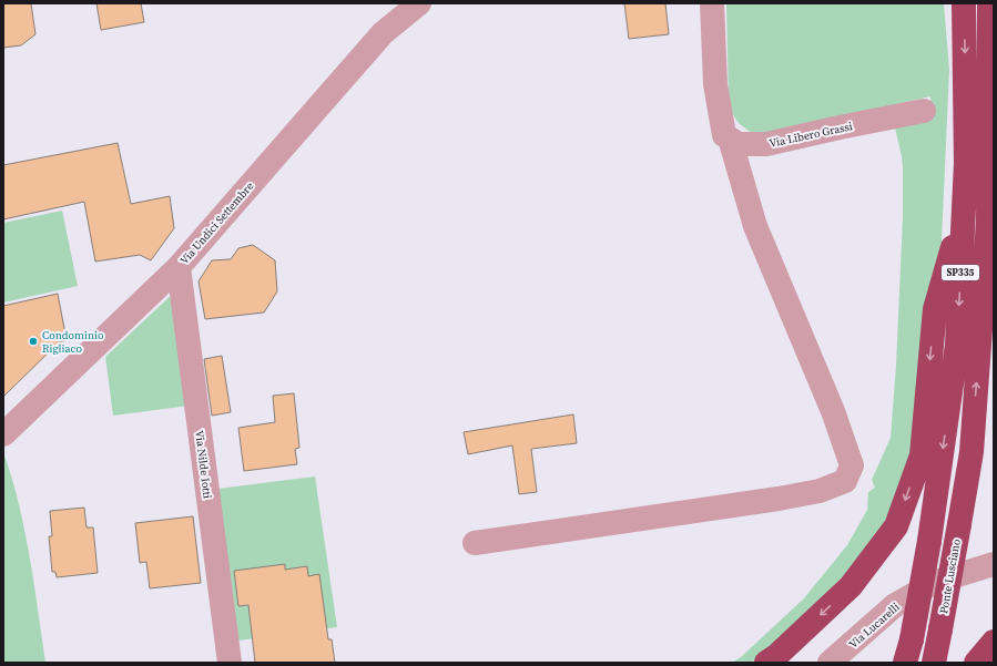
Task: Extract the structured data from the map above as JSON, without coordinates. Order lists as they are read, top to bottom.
{
  "streets": {
    "highway": ["SP335", "Ponte Lusciano"],
    "street": [
      "Via Libero Grassi",
      "Via Undici Settembre",
      "Via Nilde Iotti",
      "Via Lucarelli"
    ]
  },
  "crossings": [
    ["Via Undici Settembre", "Via Nilde Iotti"],
    ["SP335", "Ponte Lusciano"]
  ],
  "places": ["Condominio Rigliaco"]
}
